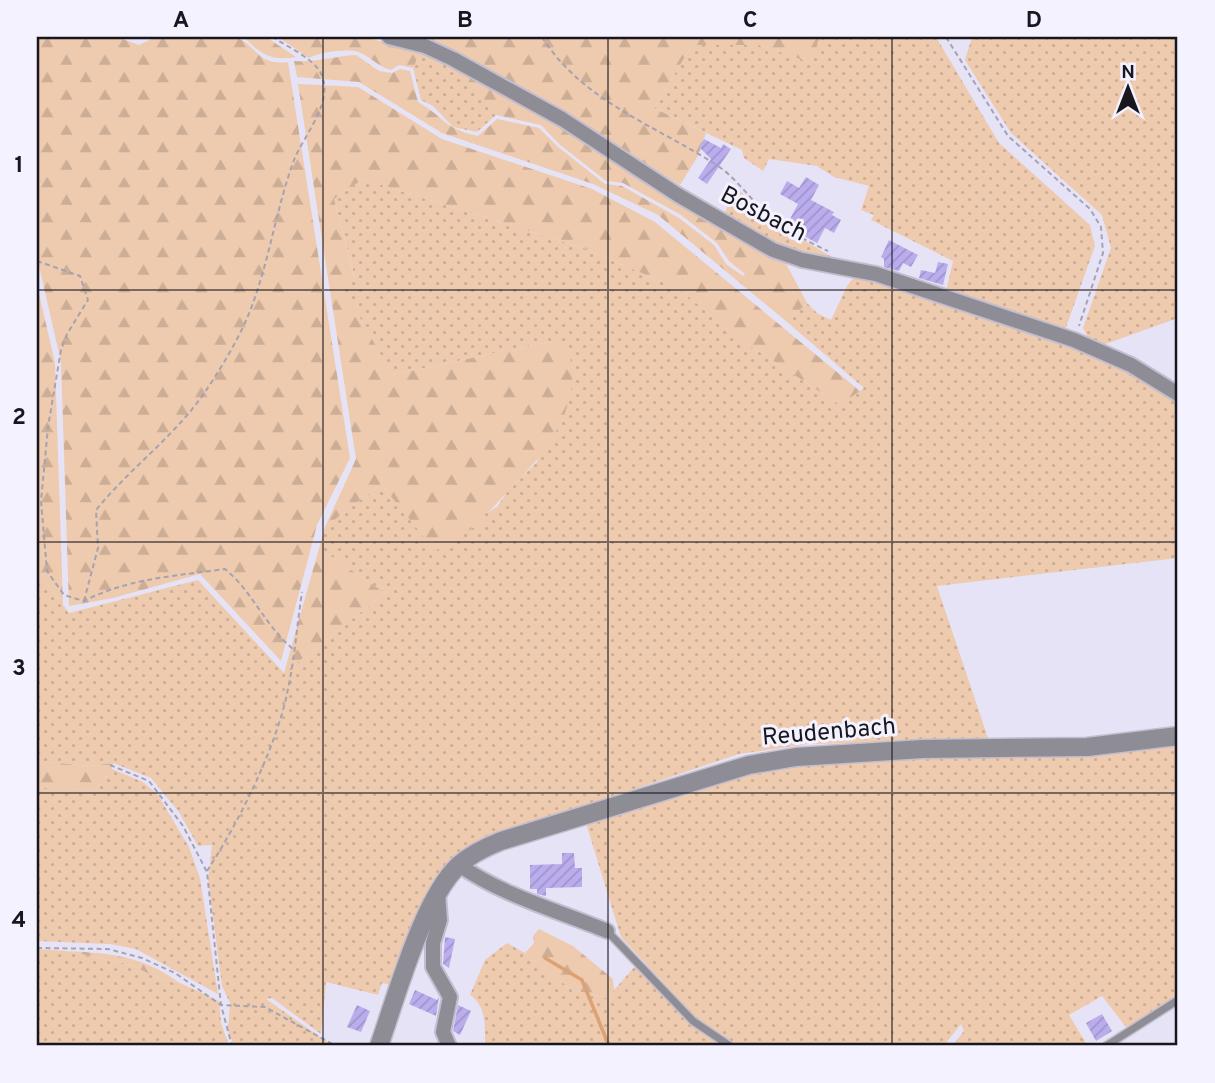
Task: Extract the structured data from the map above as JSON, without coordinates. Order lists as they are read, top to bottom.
{
  "streets": {
    "street": ["Bosbach", "Reudenbach"]
  },
  "north": "top",
  "grid": {
    "columns": [
      "A",
      "B",
      "C",
      "D"
    ],
    "rows": [
      "1",
      "2",
      "3",
      "4"
    ]
  }
}
